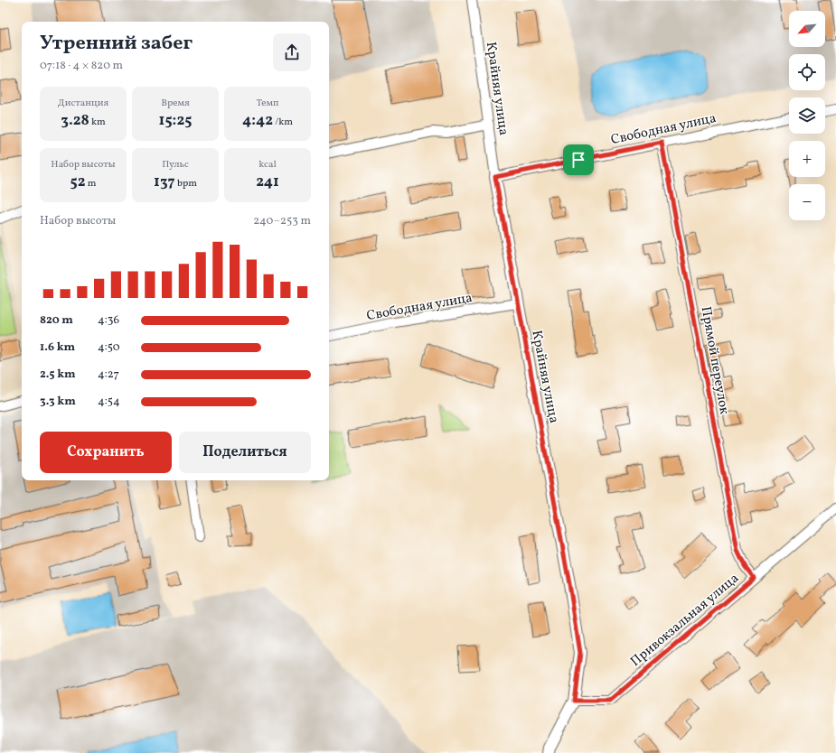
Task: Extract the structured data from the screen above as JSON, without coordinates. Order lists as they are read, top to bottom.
{
  "streets": {
    "street": [
      "Крайняя улица",
      "Свободная улица",
      "Прямой переулок",
      "Привокзальная улица"
    ]
  },
  "crossings": [
    ["Крайняя улица", "Свободная улица"],
    ["Крайняя улица", "Привокзальная улица"],
    ["Свободная улица", "Прямой переулок"],
    ["Прямой переулок", "Привокзальная улица"]
  ],
  "north": "bottom left",
  "page": {
    "map_buttons": ["+", "−"],
    "heading": ["Утренний забег", "07:18 · 4 × 820 m"],
    "stats": [
      ["Дистанция", "3.28 km"],
      ["Время", "15:25"],
      ["Темп", "4:42 /km"],
      ["Набор высоты", "52 m"],
      ["Пульс", "137 bpm"],
      ["kcal", "241"]
    ],
    "chart": ["Набор высоты", "240–253 m"],
    "list": [
      {
        "name": "820 m",
        "note": "4:36"
      },
      {
        "name": "1.6 km",
        "note": "4:50"
      },
      {
        "name": "2.5 km",
        "note": "4:27"
      },
      {
        "name": "3.3 km",
        "note": "4:54"
      }
    ],
    "buttons": ["Сохранить", "Поделиться"]
  }
}
